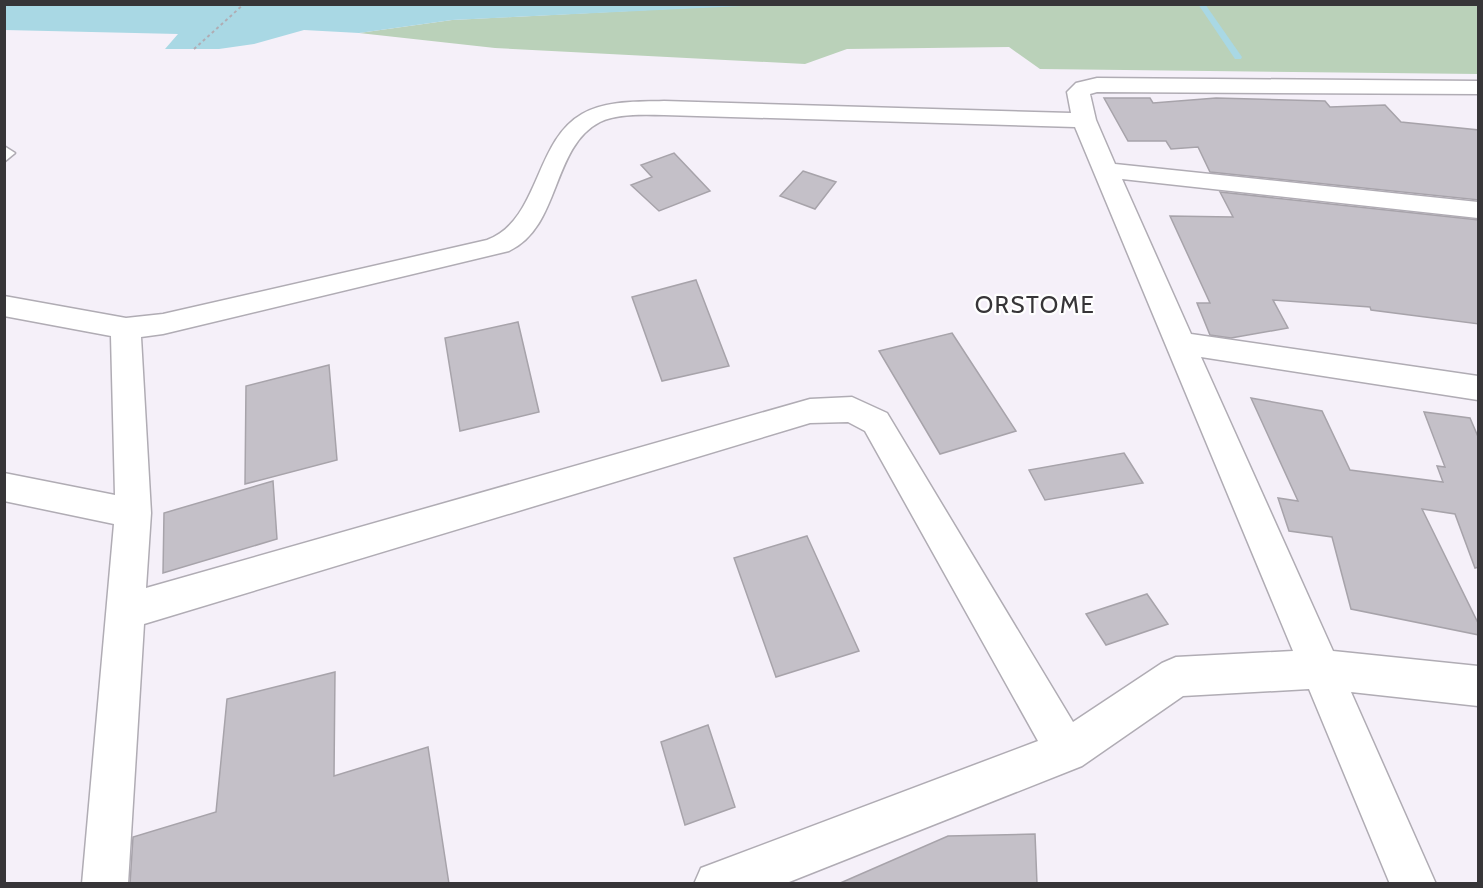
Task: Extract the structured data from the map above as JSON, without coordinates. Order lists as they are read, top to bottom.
{
  "districts": ["ORSTOME"]
}
